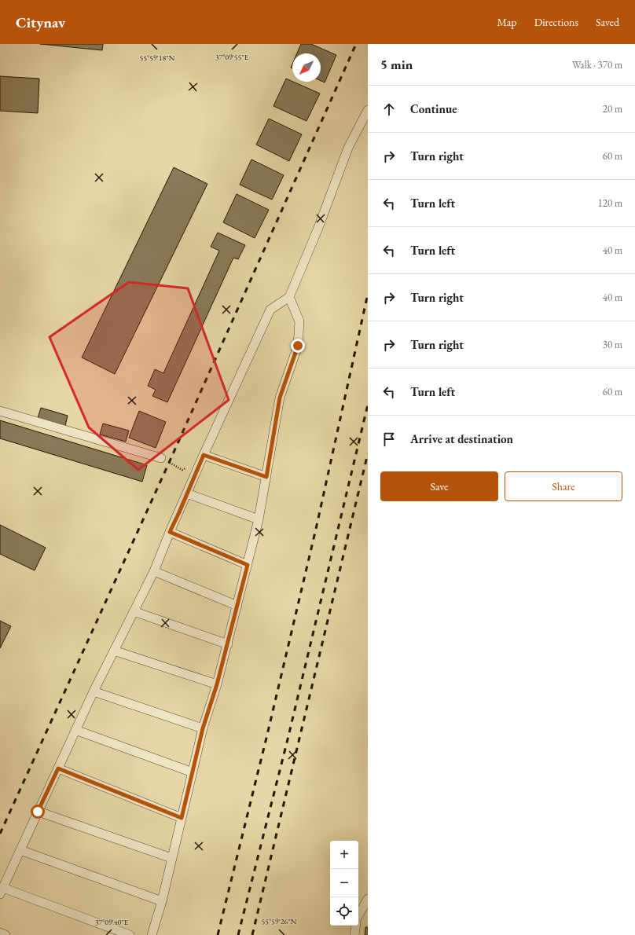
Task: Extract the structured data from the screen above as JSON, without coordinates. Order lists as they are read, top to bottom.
{
  "north": "bottom left",
  "page": {
    "header": "Citynav",
    "nav": ["Map", "Directions", "Saved"],
    "heading": ["5 min", "Walk · 370 m"],
    "list": [
      ["Continue", "20 m"],
      ["Turn right", "60 m"],
      ["Turn left", "120 m"],
      ["Turn left", "40 m"],
      ["Turn right", "40 m"],
      ["Turn right", "30 m"],
      ["Turn left", "60 m"],
      "Arrive at destination"
    ],
    "buttons": ["Save", "Share"],
    "map_buttons": ["+", "−"]
  },
  "coordinates": [
    "37°09'55\"E",
    "55°59'18\"N",
    "55°59'26\"N",
    "37°09'40\"E"
  ]
}
